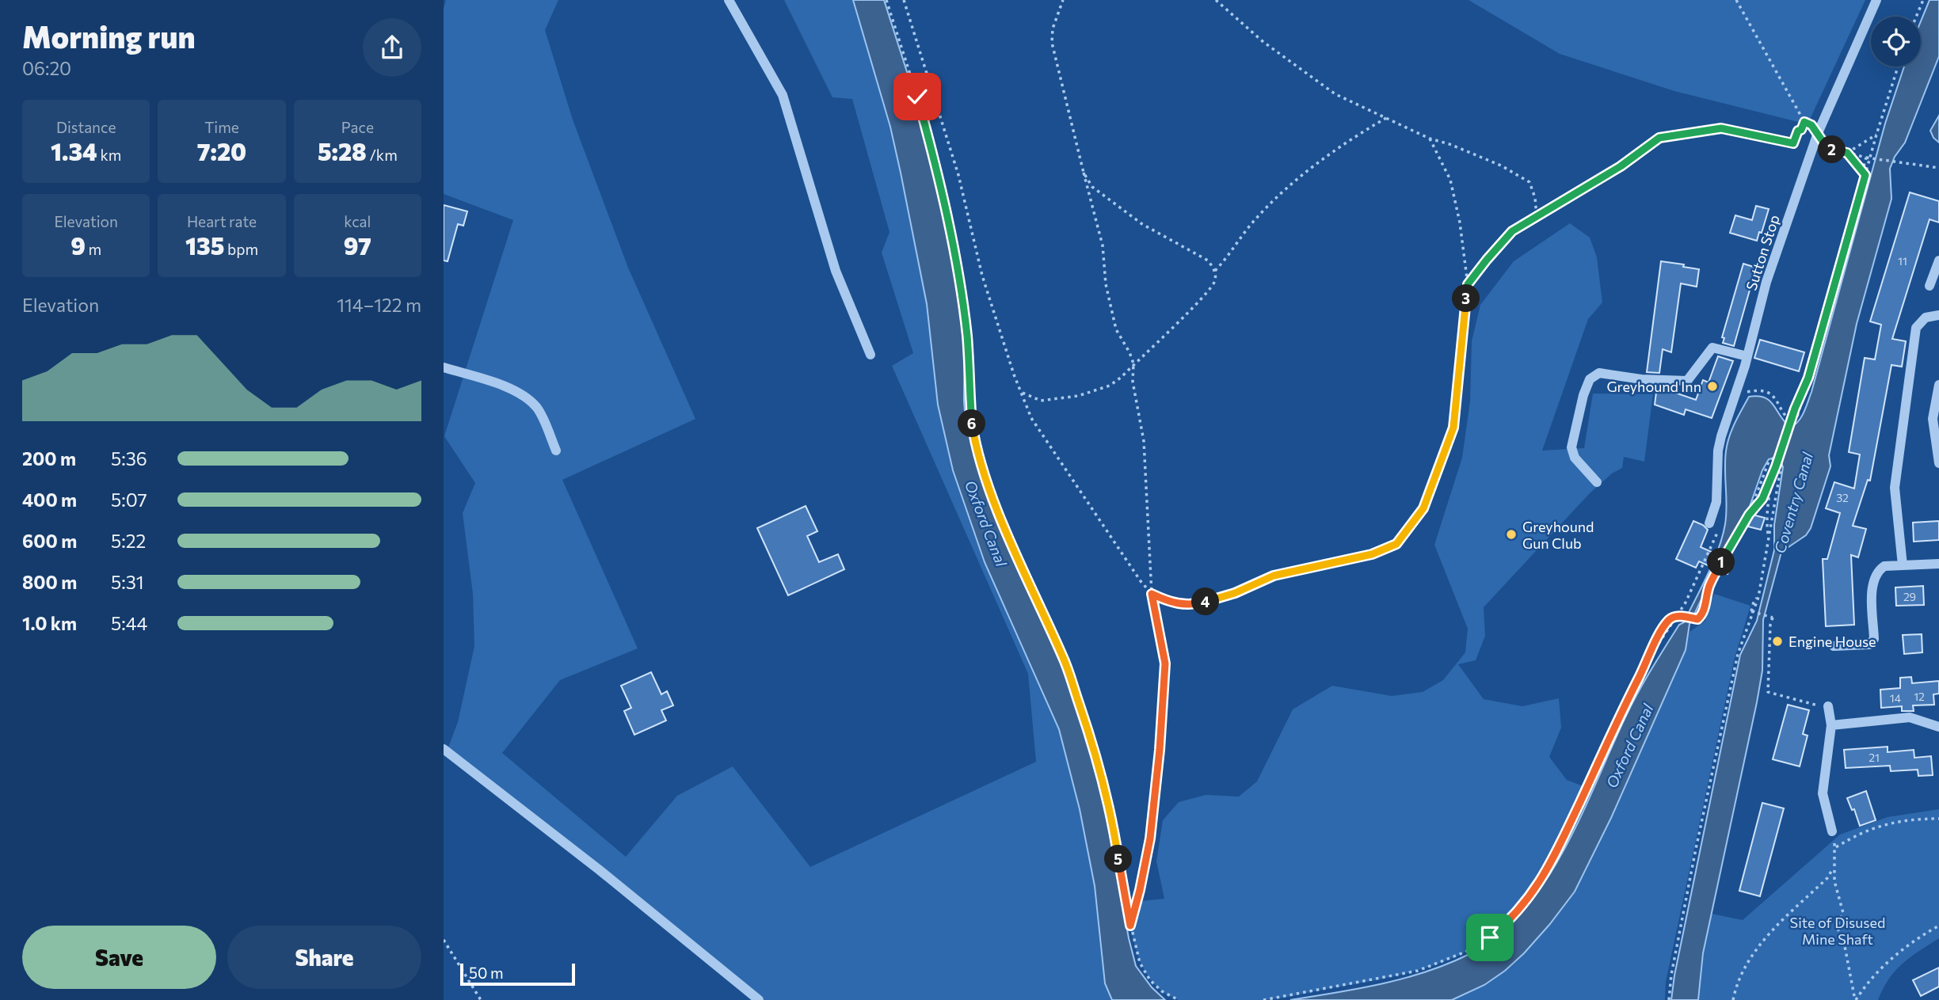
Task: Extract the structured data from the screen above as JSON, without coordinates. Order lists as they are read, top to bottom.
{
  "streets": {
    "street": ["Sutton Stop"]
  },
  "water": ["Coventry Canal", "Oxford Canal"],
  "parks": ["Site of Disused Mine Shaft"],
  "places": ["Greyhound Inn", "Greyhound Gun Club", "Engine House"],
  "house_numbers": [
    "11",
    "32",
    "29",
    "12",
    "14",
    "21"
  ],
  "scale_bar": "50 m",
  "page": {
    "heading": ["Morning run", "06:20"],
    "stats": [
      ["Distance", "1.34 km"],
      ["Time", "7:20"],
      ["Pace", "5:28 /km"],
      ["Elevation", "9 m"],
      ["Heart rate", "135 bpm"],
      ["kcal", "97"]
    ],
    "pins": [
      "2",
      "3",
      "6",
      "1",
      "4",
      "5"
    ],
    "chart": ["Elevation", "114–122 m"],
    "list": [
      {
        "name": "200 m",
        "note": "5:36"
      },
      {
        "name": "400 m",
        "note": "5:07"
      },
      {
        "name": "600 m",
        "note": "5:22"
      },
      {
        "name": "800 m",
        "note": "5:31"
      },
      {
        "name": "1.0 km",
        "note": "5:44"
      }
    ],
    "buttons": ["Save", "Share"],
    "scale": "50 m"
  }
}
